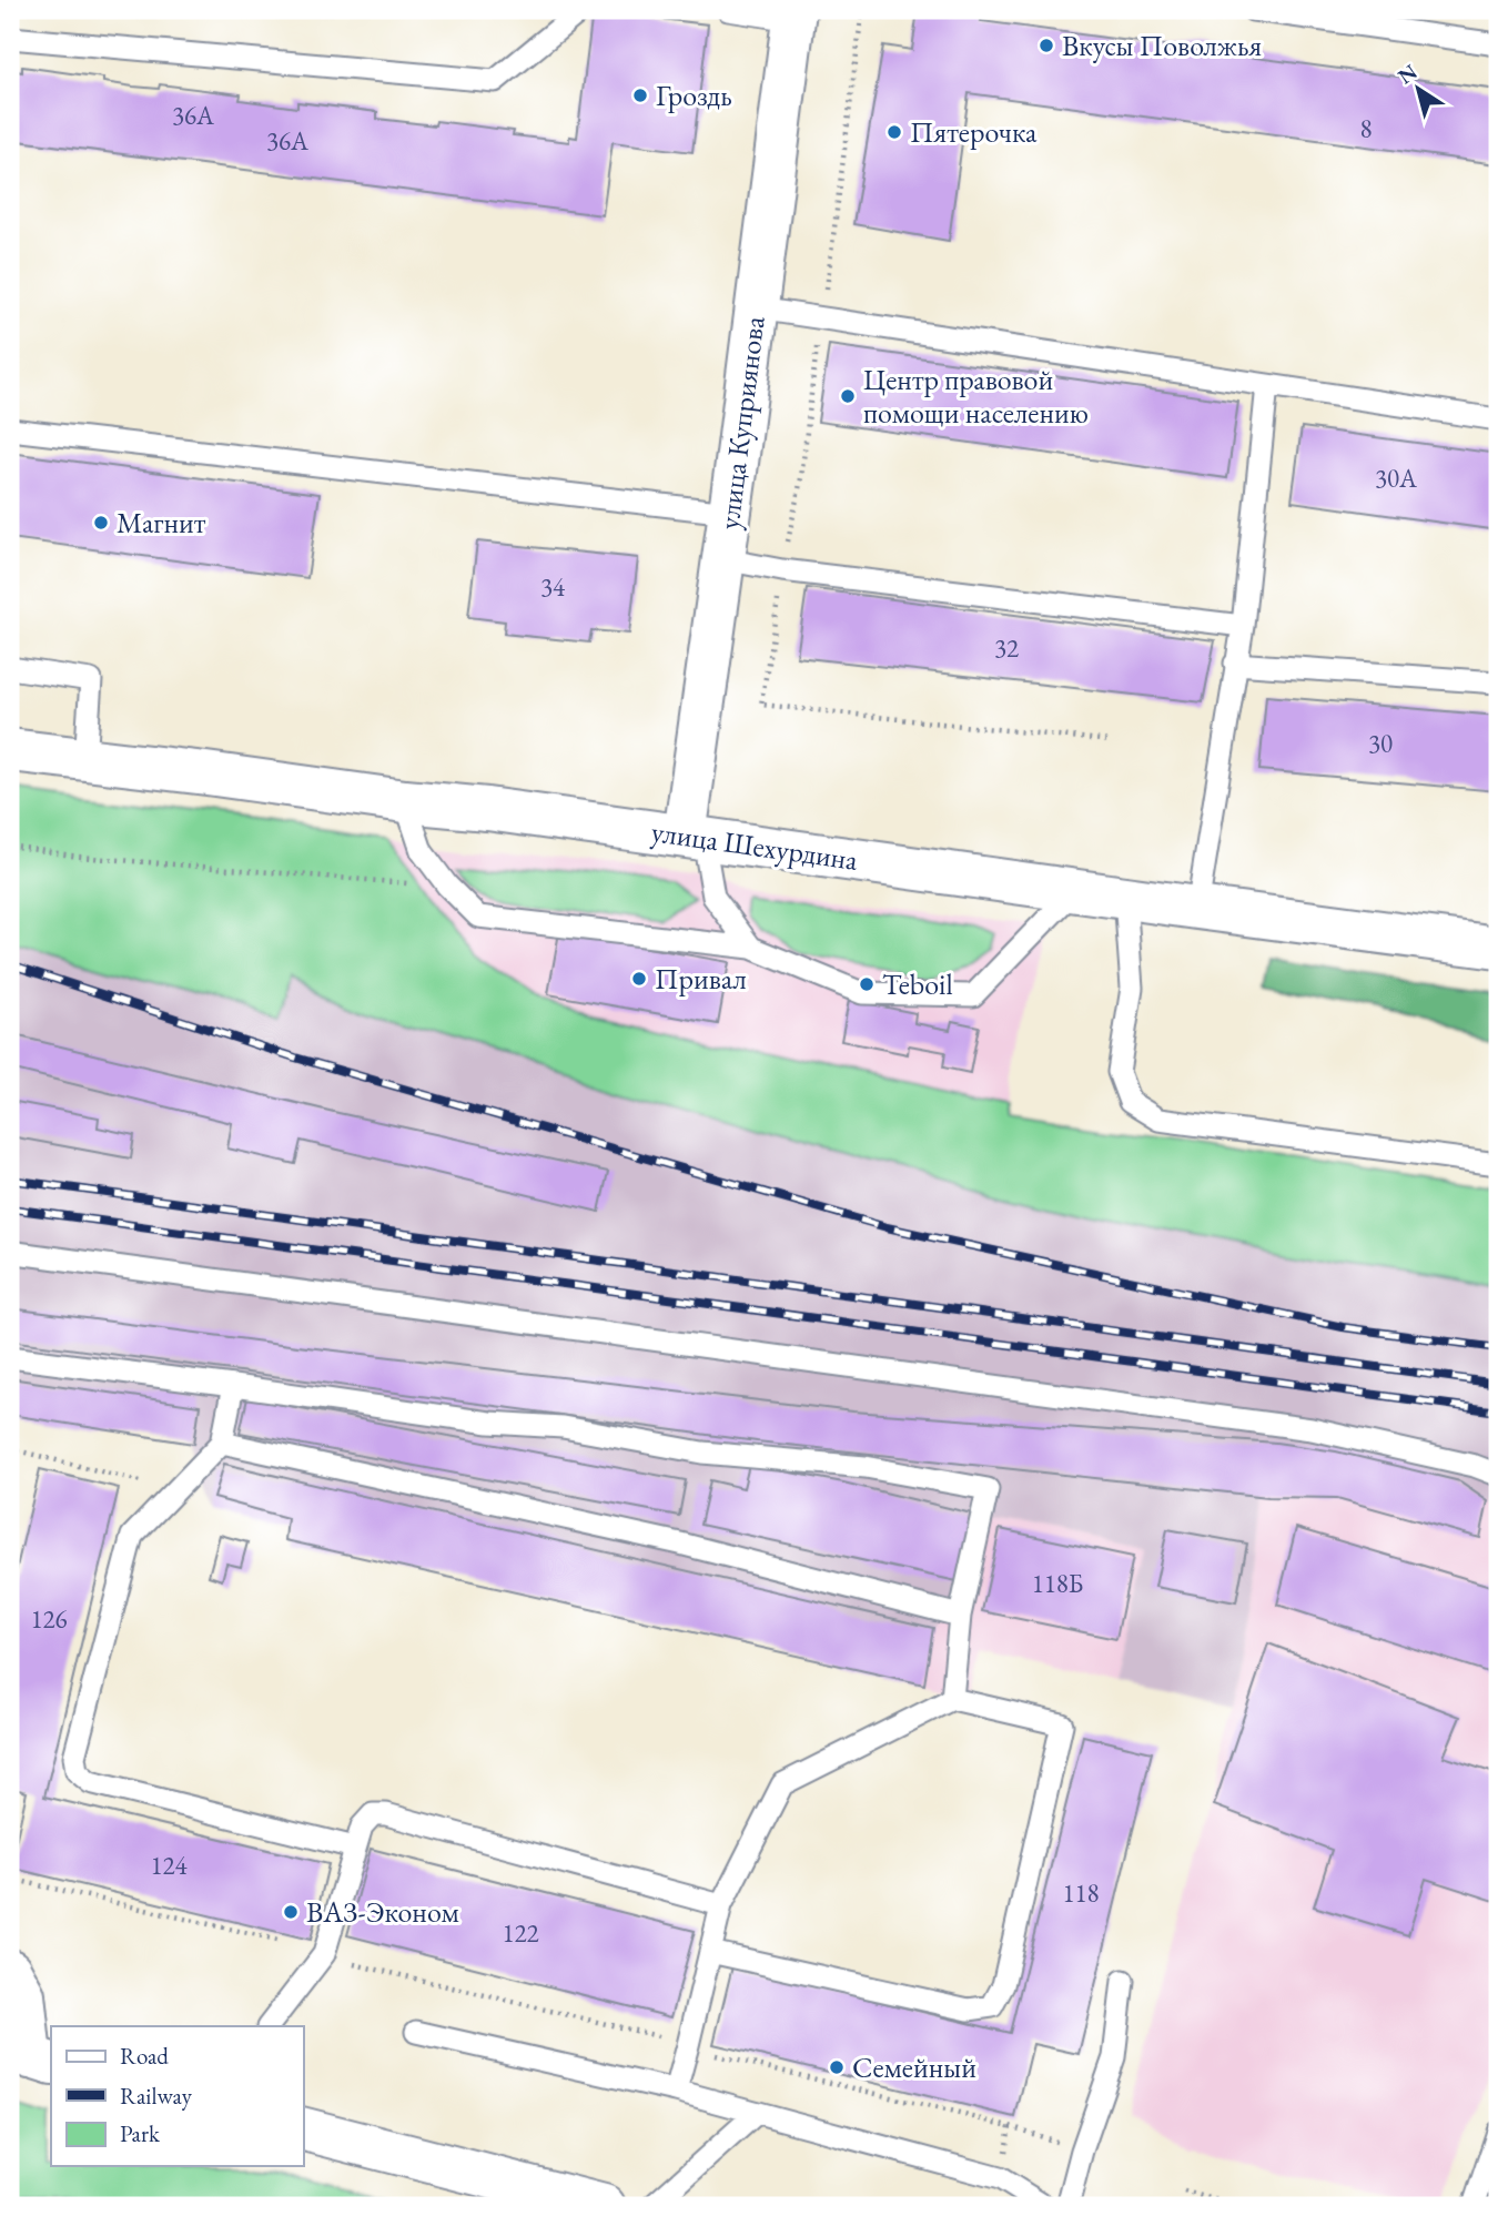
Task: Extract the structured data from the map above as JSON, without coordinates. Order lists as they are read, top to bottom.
{
  "streets": {
    "main road": ["улица Куприянова", "улица Шехурдина"]
  },
  "crossings": [
    ["улица Куприянова", "улица Шехурдина"]
  ],
  "places": [
    "Вкусы Поволжья",
    "Гроздь",
    "Пятерочка",
    "Центр правовой помощи населению",
    "Магнит",
    "Привал",
    "Teboil",
    "ВАЗ-Эконом",
    "Семейный"
  ],
  "house_numbers": [
    "36А",
    "8",
    "36А",
    "30А",
    "34",
    "32",
    "30",
    "118Б",
    "126",
    "124",
    "118",
    "122"
  ],
  "legend": ["Road", "Railway", "Park"],
  "north": "top left"
}
